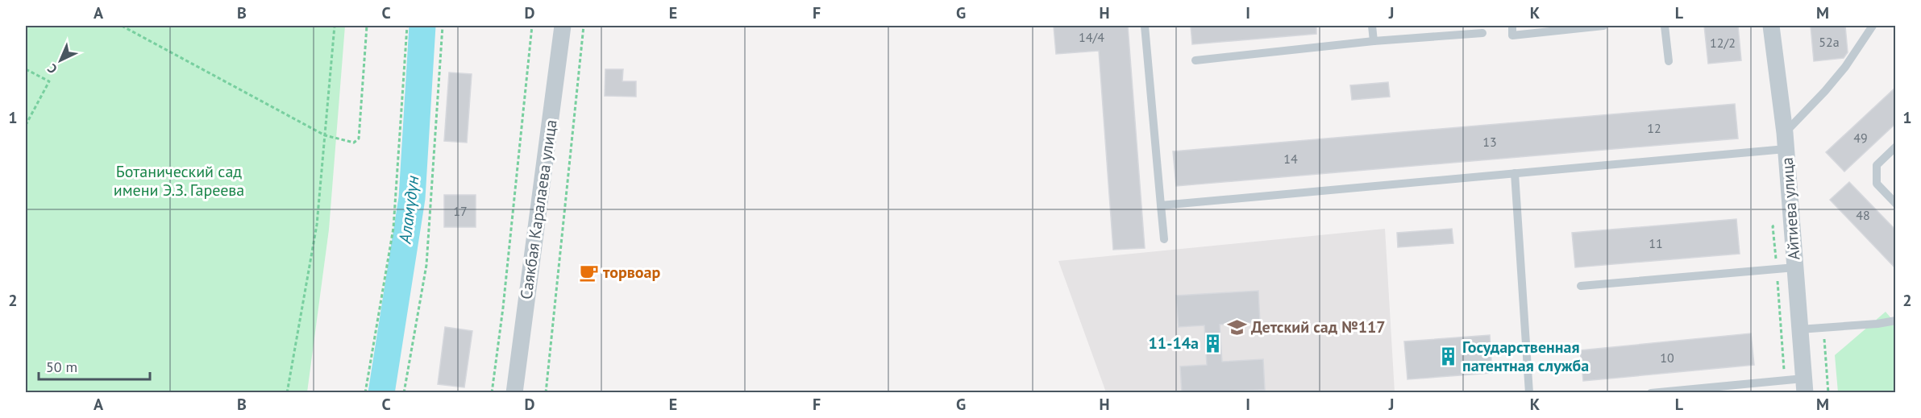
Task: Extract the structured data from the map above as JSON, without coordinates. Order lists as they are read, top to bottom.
{
  "streets": {
    "street": ["Айтиева улица", "Саякбая Каралаева улица"]
  },
  "water": ["Аламүдүн"],
  "parks": ["Ботанический сад имени Э.З. Гареева"],
  "places": {
    "cafe": ["торвоар"],
    "school or university": ["Детский сад №117"],
    "building": ["11-14а", "Государственная патентная служба"]
  },
  "house_numbers": [
    "14/4",
    "52а",
    "12/2",
    "12",
    "49",
    "13",
    "14",
    "17",
    "48",
    "11",
    "10"
  ],
  "scale_bar": "50 m",
  "north": "bottom left",
  "grid": {
    "columns": [
      "A",
      "B",
      "C",
      "D",
      "E",
      "F",
      "G",
      "H",
      "I",
      "J",
      "K",
      "L",
      "M"
    ],
    "rows": ["1", "2"]
  }
}
